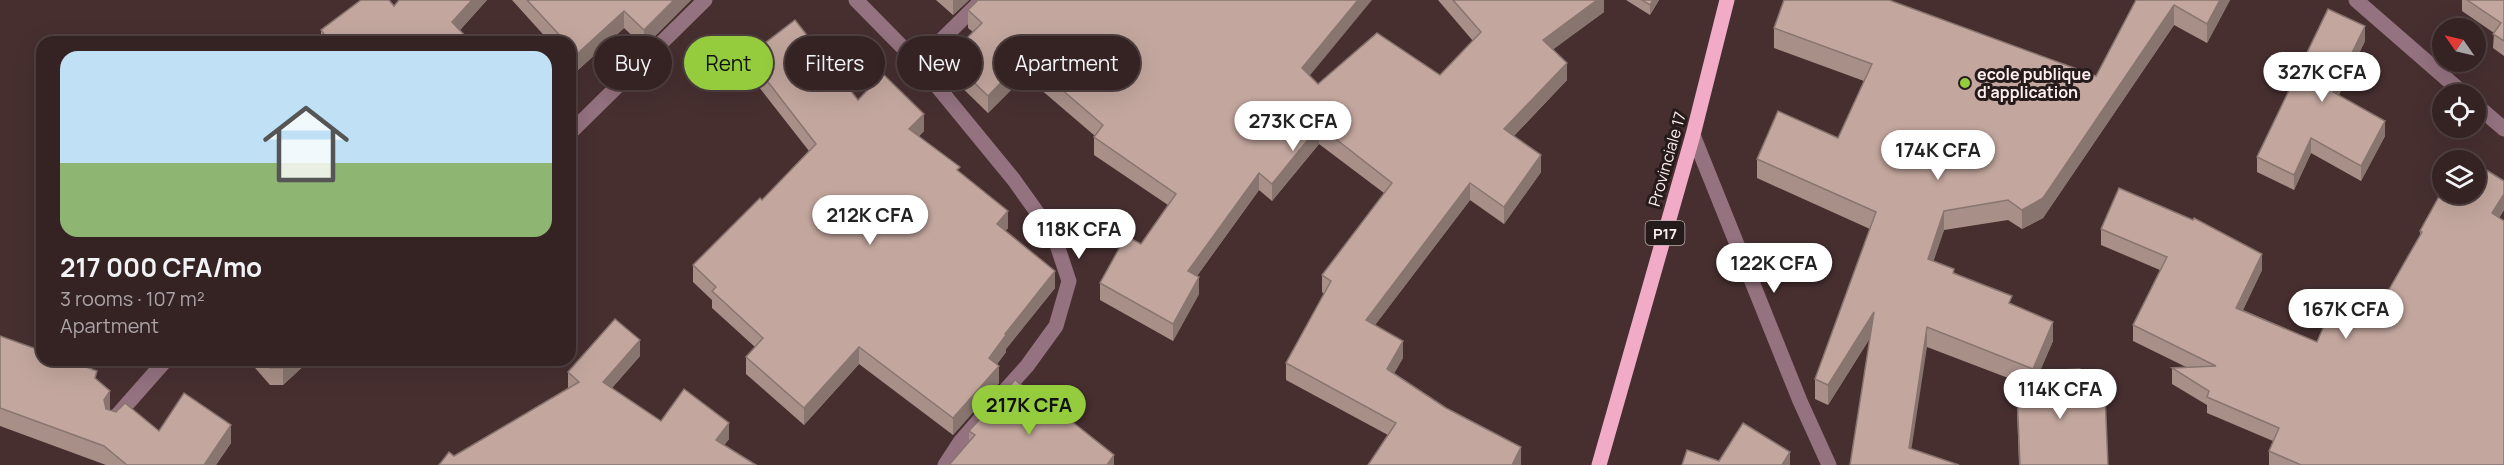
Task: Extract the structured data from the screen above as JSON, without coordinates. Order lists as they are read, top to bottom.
{
  "streets": {
    "main road": ["Provinciale 17", "P17"]
  },
  "places": ["ecole publique d'application"],
  "north": "top left",
  "page": {
    "chip": [
      "Buy",
      "Rent",
      "Filters",
      "New",
      "Apartment"
    ],
    "list": [
      {
        "name": "217 000 CFA/mo",
        "note": "3 rooms · 107 m² · Apartment"
      }
    ],
    "price": [
      "327K CFA",
      "273K CFA",
      "174K CFA",
      "212K CFA",
      "118K CFA",
      "122K CFA",
      "167K CFA",
      "114K CFA",
      "217K CFA"
    ]
  }
}
